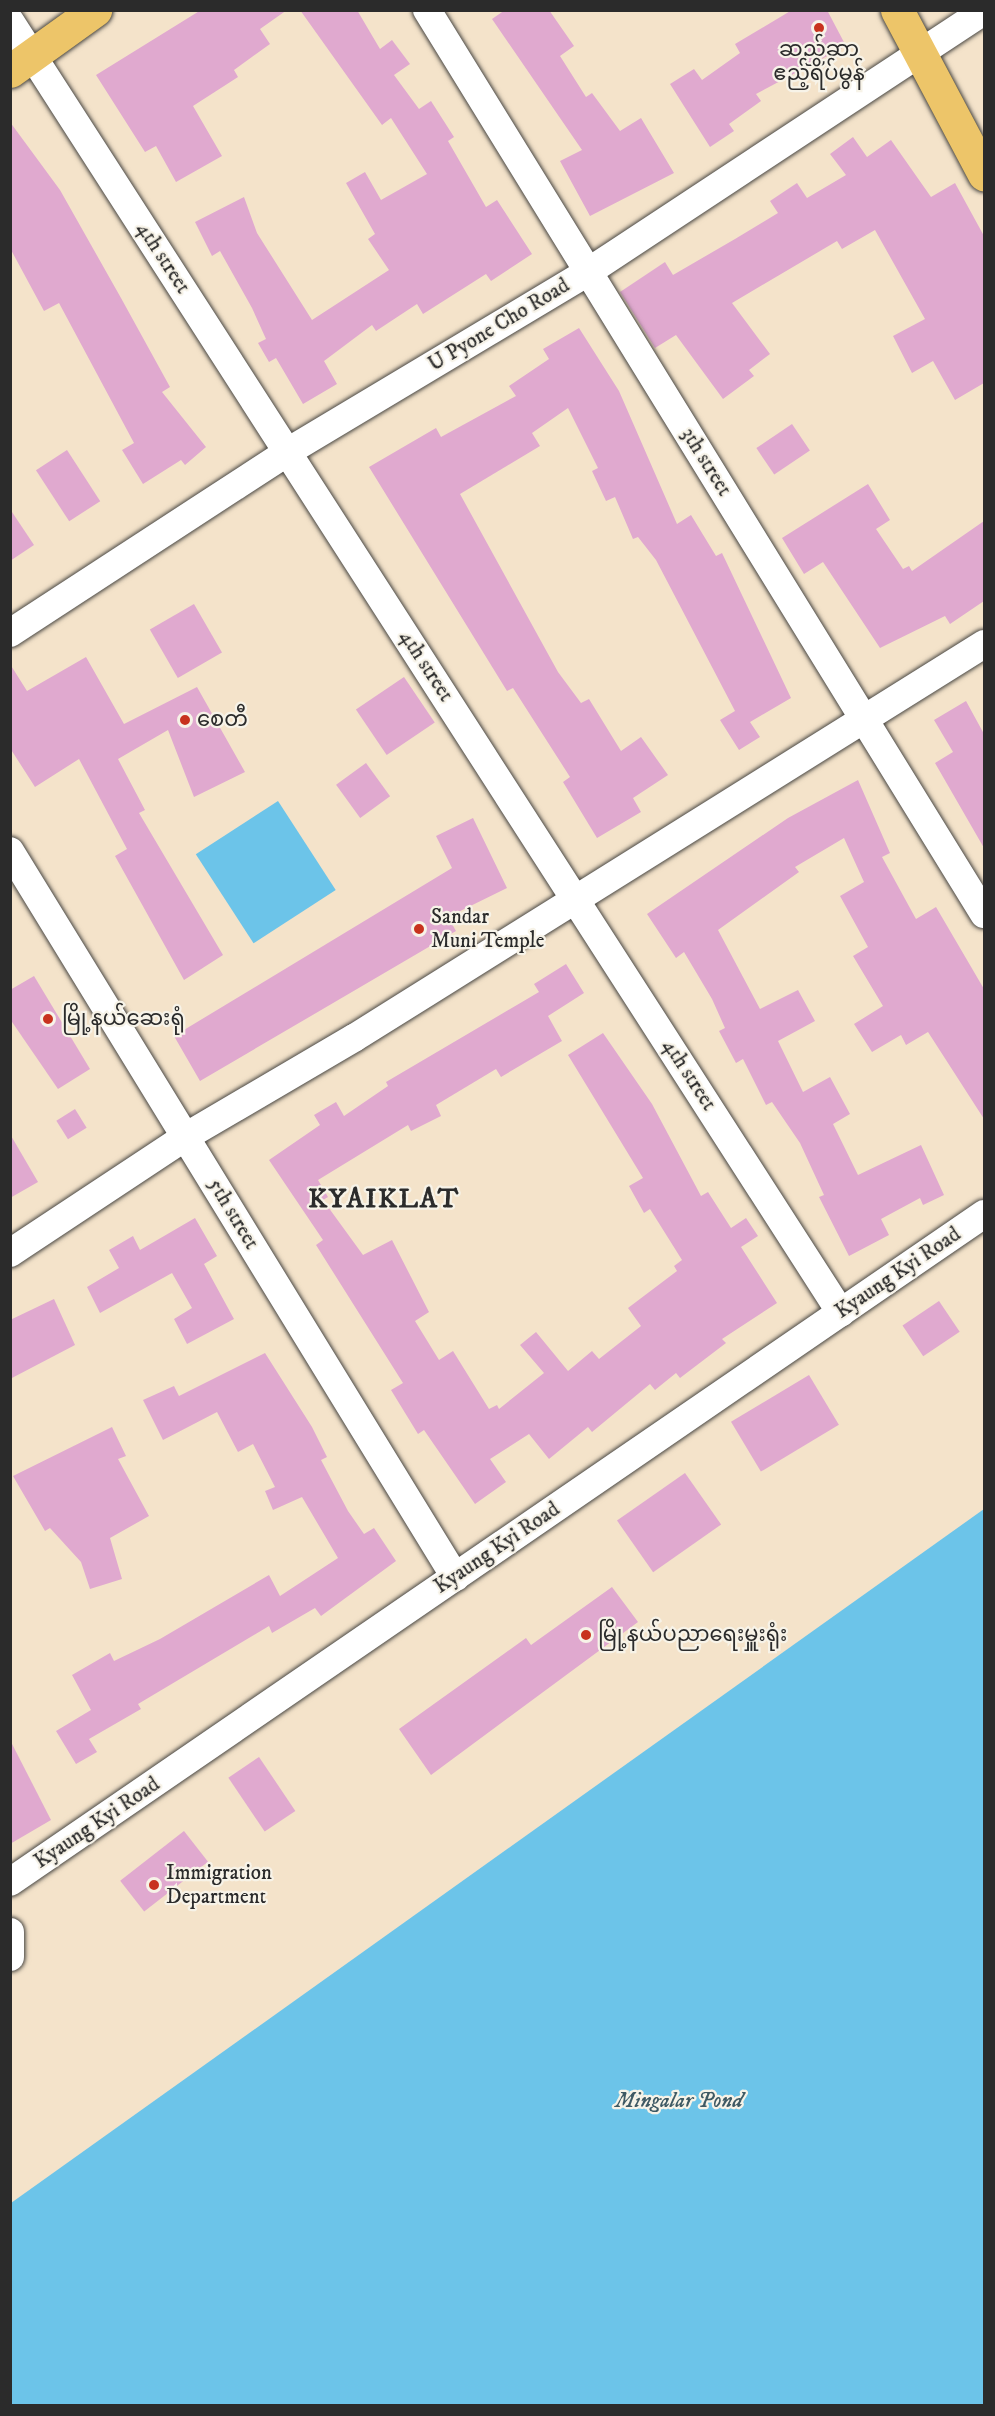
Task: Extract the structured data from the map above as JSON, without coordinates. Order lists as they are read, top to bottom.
{
  "streets": {
    "street": [
      "4th street",
      "U Pyone Cho Road",
      "3th street",
      "5th street",
      "Kyaung Kyi Road"
    ]
  },
  "crossings": [
    ["4th street", "U Pyone Cho Road"],
    ["4th street", "Kyaung Kyi Road"],
    ["U Pyone Cho Road", "3th street"],
    ["5th street", "Kyaung Kyi Road"]
  ],
  "districts": ["KYAIKLAT"],
  "water": ["Mingalar Pond"],
  "places": [
    "ဆည်ဆာ ဧည့်ရိပ်မွန်",
    "စေတီ",
    "Sandar Muni Temple",
    "မြို့နယ်ဆေးရုံ",
    "မြို့နယ်ပညာရေးမှူးရုံး",
    "Immigration Department"
  ]
}
